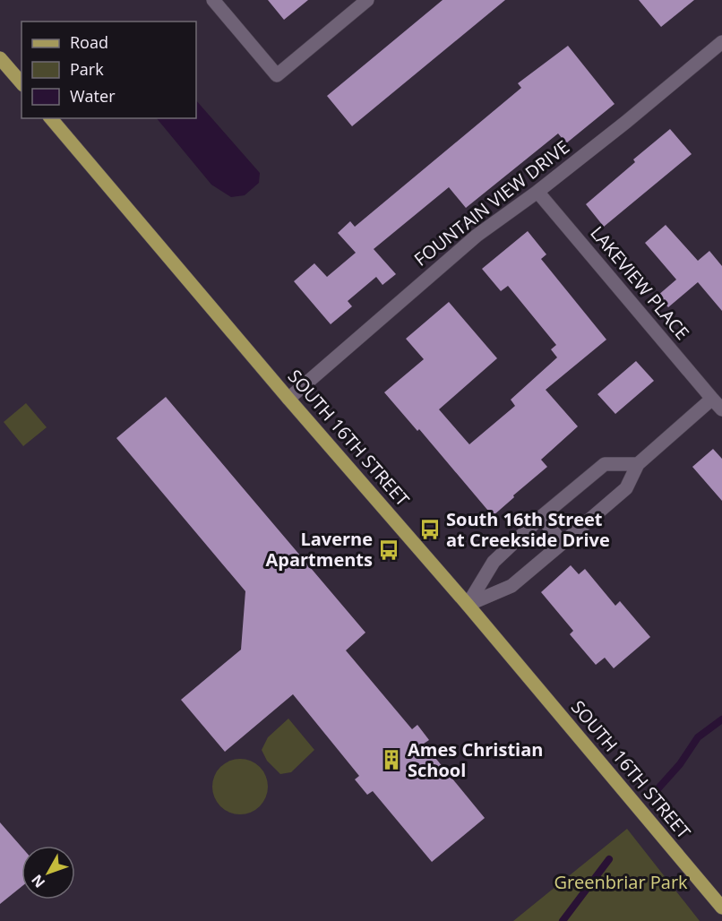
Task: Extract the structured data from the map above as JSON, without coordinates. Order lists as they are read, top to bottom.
{
  "streets": {
    "main road": ["SOUTH 16TH STREET"],
    "street": ["FOUNTAIN VIEW DRIVE", "LAKEVIEW PLACE"]
  },
  "crossings": [
    ["FOUNTAIN VIEW DRIVE", "LAKEVIEW PLACE"],
    ["FOUNTAIN VIEW DRIVE", "SOUTH 16TH STREET"]
  ],
  "parks": ["Greenbriar Park"],
  "places": {
    "bus stop": ["South 16th Street at Creekside Drive", "Laverne Apartments"],
    "building": ["Ames Christian School"]
  },
  "legend": ["Road", "Park", "Water"],
  "north": "bottom left"
}
